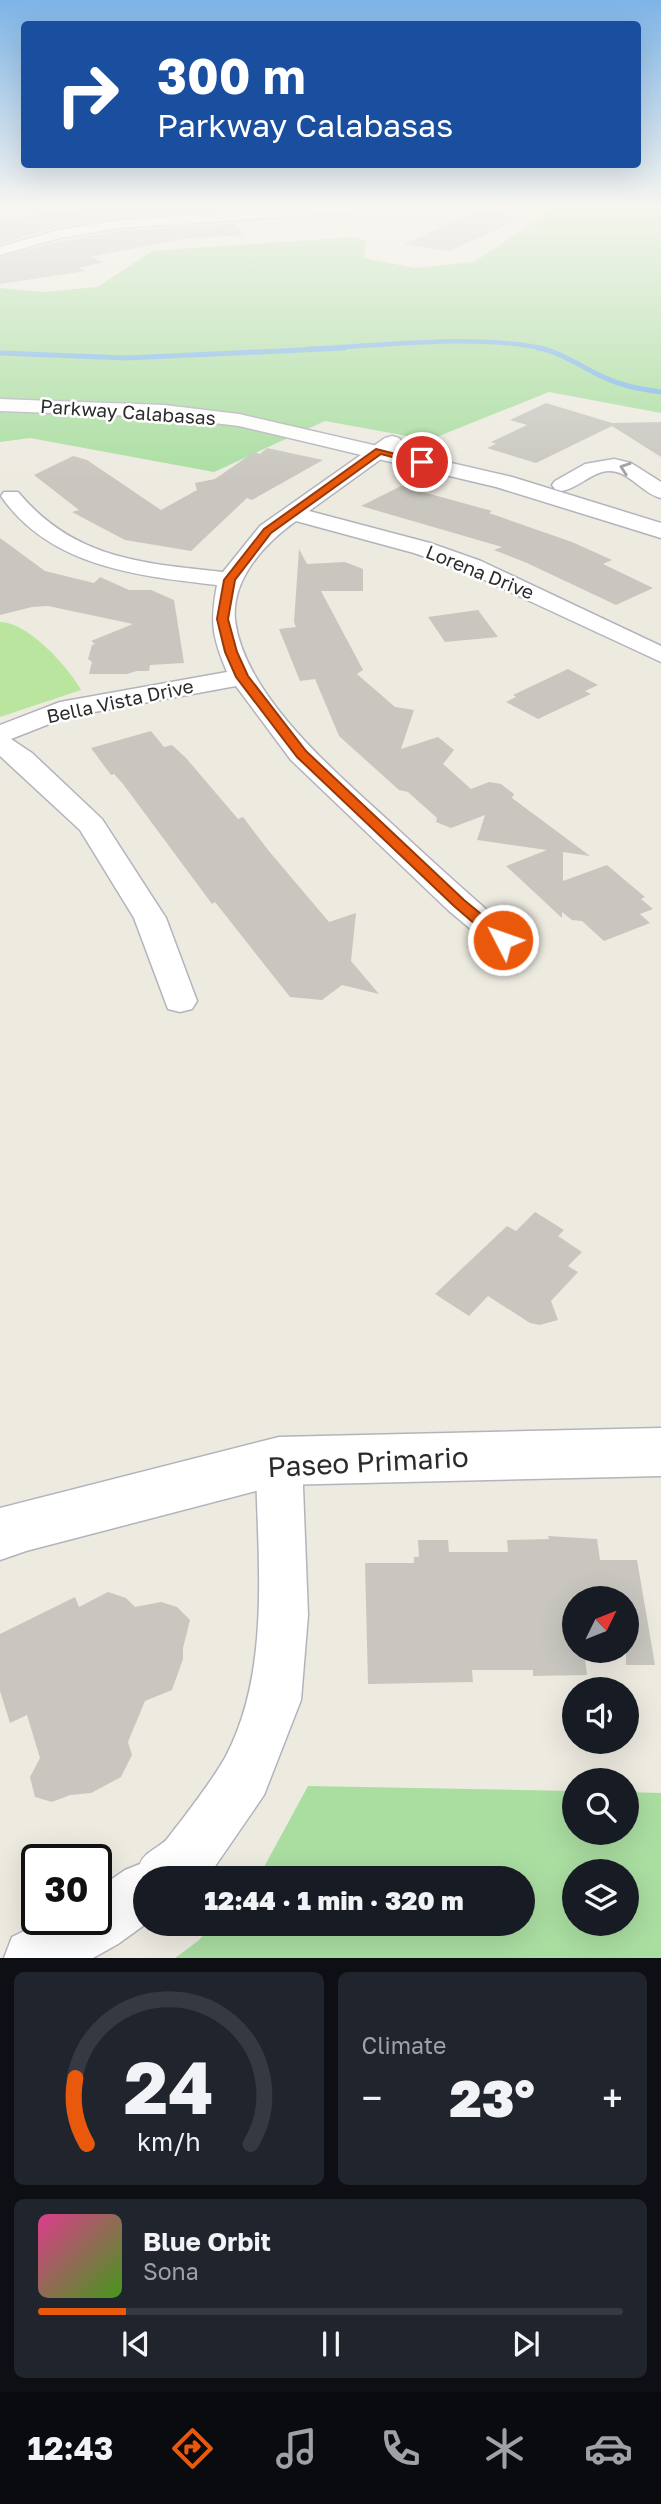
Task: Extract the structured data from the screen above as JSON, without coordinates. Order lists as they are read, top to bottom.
{
  "streets": {
    "street": [
      "Parkway Calabasas",
      "Lorena Drive",
      "Bella Vista Drive",
      "Paseo Primario"
    ]
  },
  "north": "top right",
  "page": {
    "turn": ["300 m", "Parkway Calabasas"],
    "limit": "30",
    "trip": "12:44 · 1 min · 320 m",
    "tile": "Climate",
    "heat": ["−", "23°", "+"],
    "song": ["Blue Orbit", "Sona"],
    "tabs": "12:43",
    "gauge": ["24", "km/h"]
  }
}
